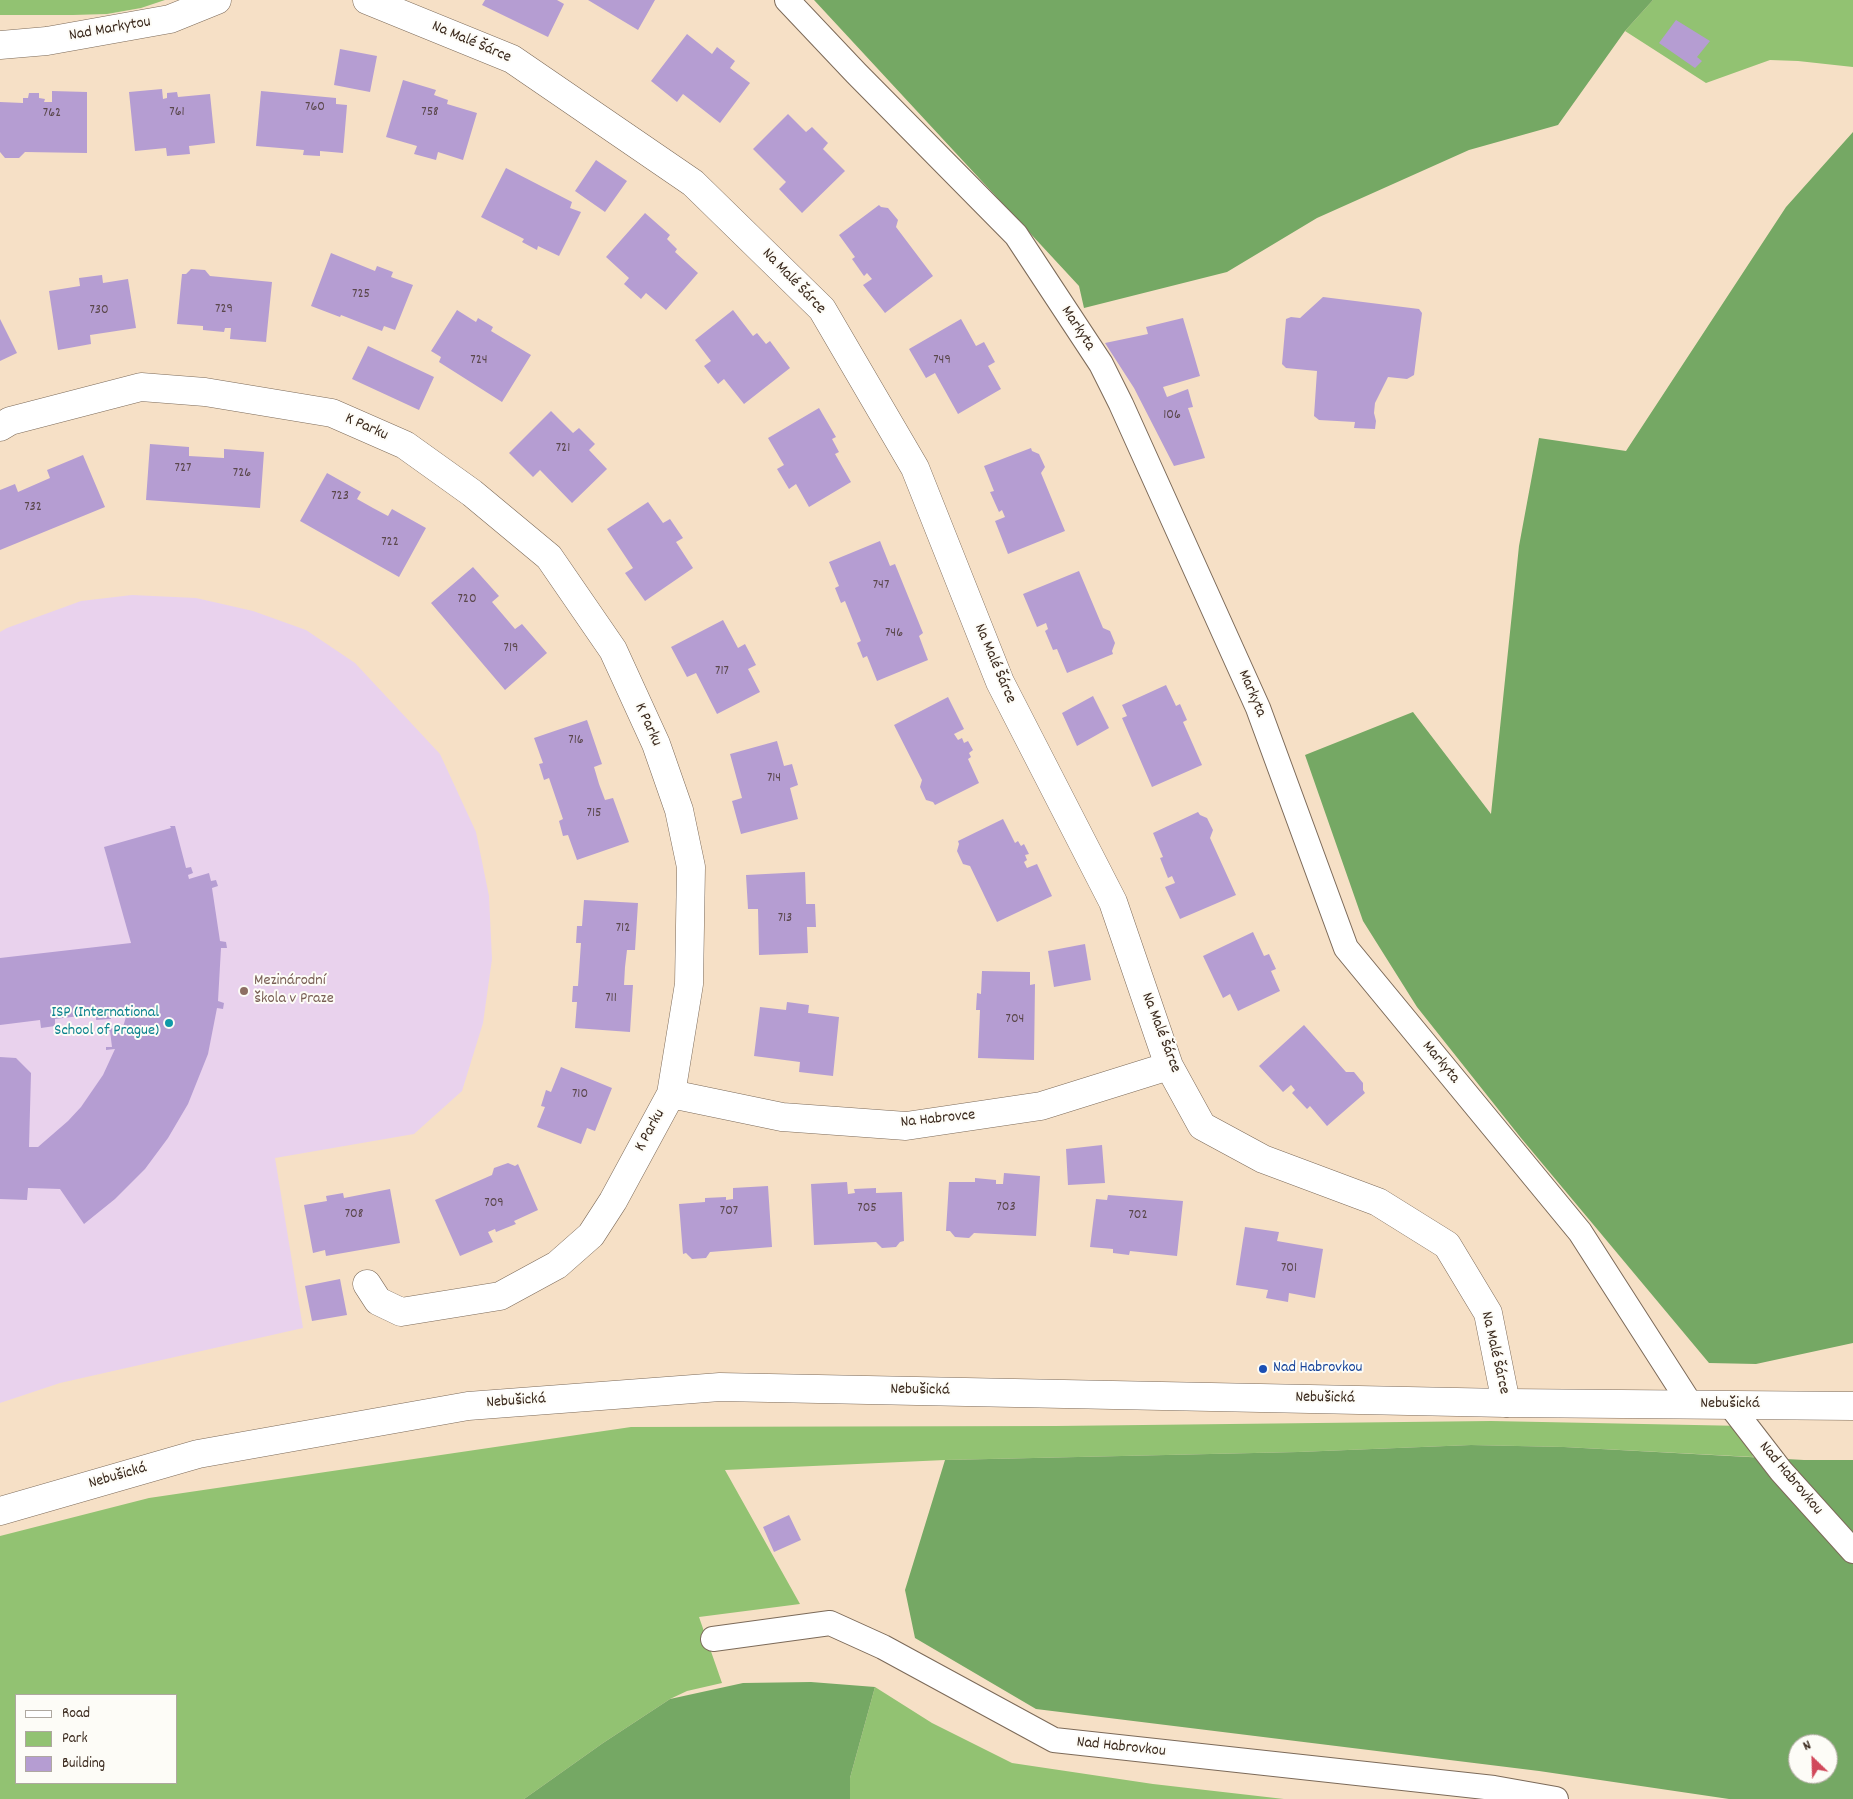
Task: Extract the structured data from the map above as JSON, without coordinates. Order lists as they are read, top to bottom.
{
  "streets": {
    "street": [
      "Nad Markytou",
      "Na Malé Šárce",
      "K Parku",
      "Na Habrovce",
      "Nebušická"
    ],
    "lane": ["Markyta", "Nad Habrovkou"]
  },
  "crossings": [
    ["Na Malé Šárce", "Na Habrovce"],
    ["Na Malé Šárce", "Nebušická"],
    ["Markyta", "Nebušická"],
    ["K Parku", "Na Habrovce"],
    ["Nebušická", "Nad Habrovkou"]
  ],
  "places": ["Mezinárodní škola v Praze", "ISP (International School of Prague)", "Nad Habrovkou"],
  "house_numbers": [
    "760",
    "761",
    "758",
    "762",
    "725",
    "729",
    "730",
    "724",
    "749",
    "106",
    "721",
    "727",
    "726",
    "723",
    "732",
    "722",
    "747",
    "720",
    "746",
    "719",
    "717",
    "716",
    "714",
    "715",
    "713",
    "712",
    "711",
    "704",
    "710",
    "709",
    "703",
    "705",
    "707",
    "708",
    "702",
    "701"
  ],
  "legend": ["Road", "Park", "Building"],
  "north": "top left"
}
